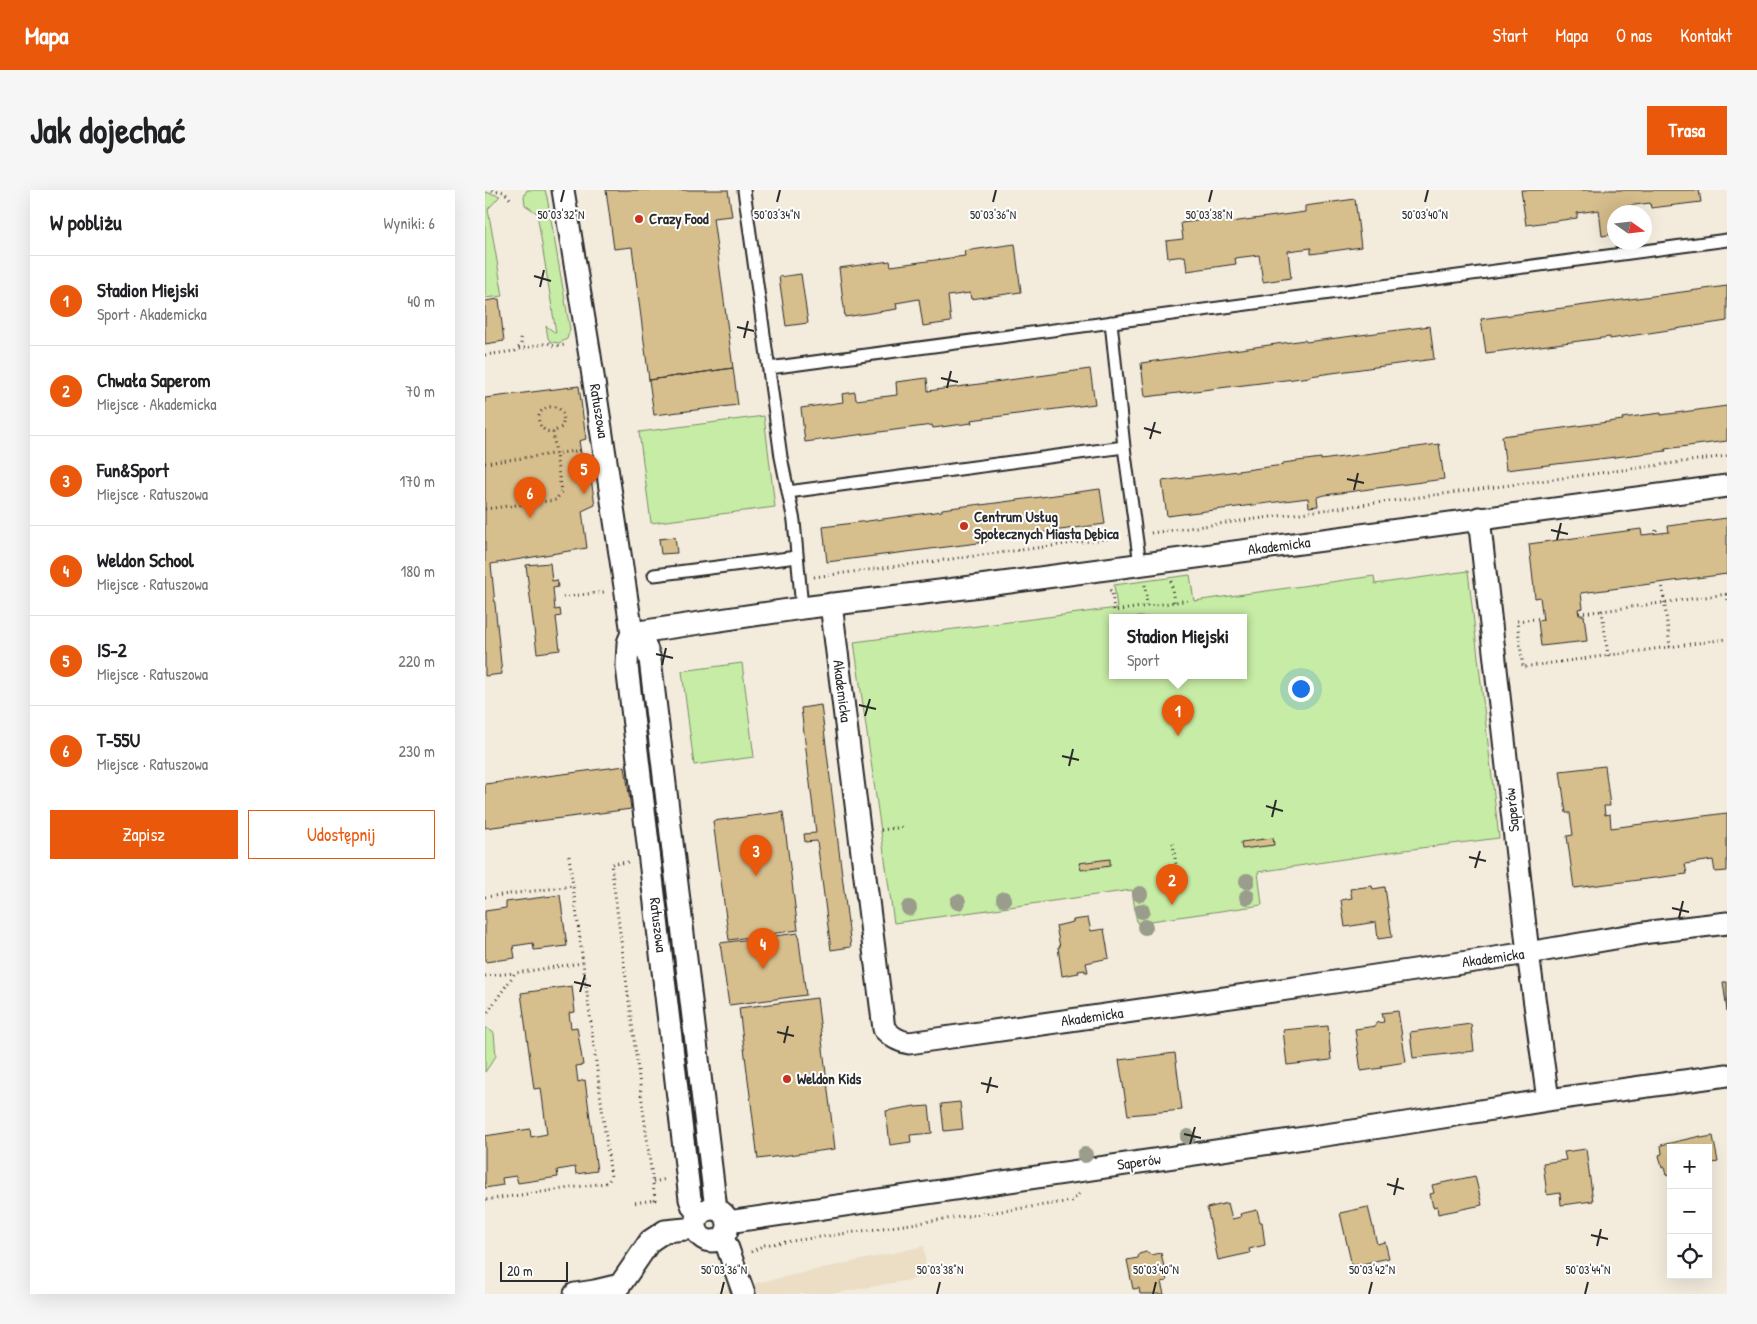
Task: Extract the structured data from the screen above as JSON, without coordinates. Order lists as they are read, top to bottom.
{
  "streets": {
    "street": ["Ratuszowa", "Akademicka", "Saperów"]
  },
  "crossings": [
    ["Ratuszowa", "Akademicka"],
    ["Ratuszowa", "Saperów"],
    ["Akademicka", "Saperów"]
  ],
  "places": ["Crazy Food", "Centrum Usług Społecznych Miasta Dębica", "Weldon Kids"],
  "scale_bar": "20 m",
  "north": "right",
  "page": {
    "header": "Mapa",
    "nav": [
      "Start",
      "Mapa",
      "O nas",
      "Kontakt"
    ],
    "buttons": [
      "Trasa",
      ["Zapisz", "Udostępnij"]
    ],
    "title": "Jak dojechać",
    "heading": ["W pobliżu", "Wyniki: 6"],
    "list": [
      {
        "mark": "1",
        "name": "Stadion Miejski",
        "note": "Sport · Akademicka",
        "value": "40 m"
      },
      {
        "mark": "2",
        "name": "Chwała Saperom",
        "note": "Miejsce · Akademicka",
        "value": "70 m"
      },
      {
        "mark": "3",
        "name": "Fun&Sport",
        "note": "Miejsce · Ratuszowa",
        "value": "170 m"
      },
      {
        "mark": "4",
        "name": "Weldon School",
        "note": "Miejsce · Ratuszowa",
        "value": "180 m"
      },
      {
        "mark": "5",
        "name": "IS-2",
        "note": "Miejsce · Ratuszowa",
        "value": "220 m"
      },
      {
        "mark": "6",
        "name": "T-55U",
        "note": "Miejsce · Ratuszowa",
        "value": "230 m"
      }
    ],
    "pins": [
      "5",
      "6",
      "1",
      "3",
      "2",
      "4"
    ],
    "popup": ["Stadion Miejski", "Sport"],
    "map_buttons": ["+", "−"],
    "scale": "20 m"
  },
  "coordinates": [
    "50°03'32\"N",
    "50°03'34\"N",
    "50°03'36\"N",
    "50°03'38\"N",
    "50°03'40\"N",
    "50°03'42\"N",
    "50°03'44\"N"
  ]
}
